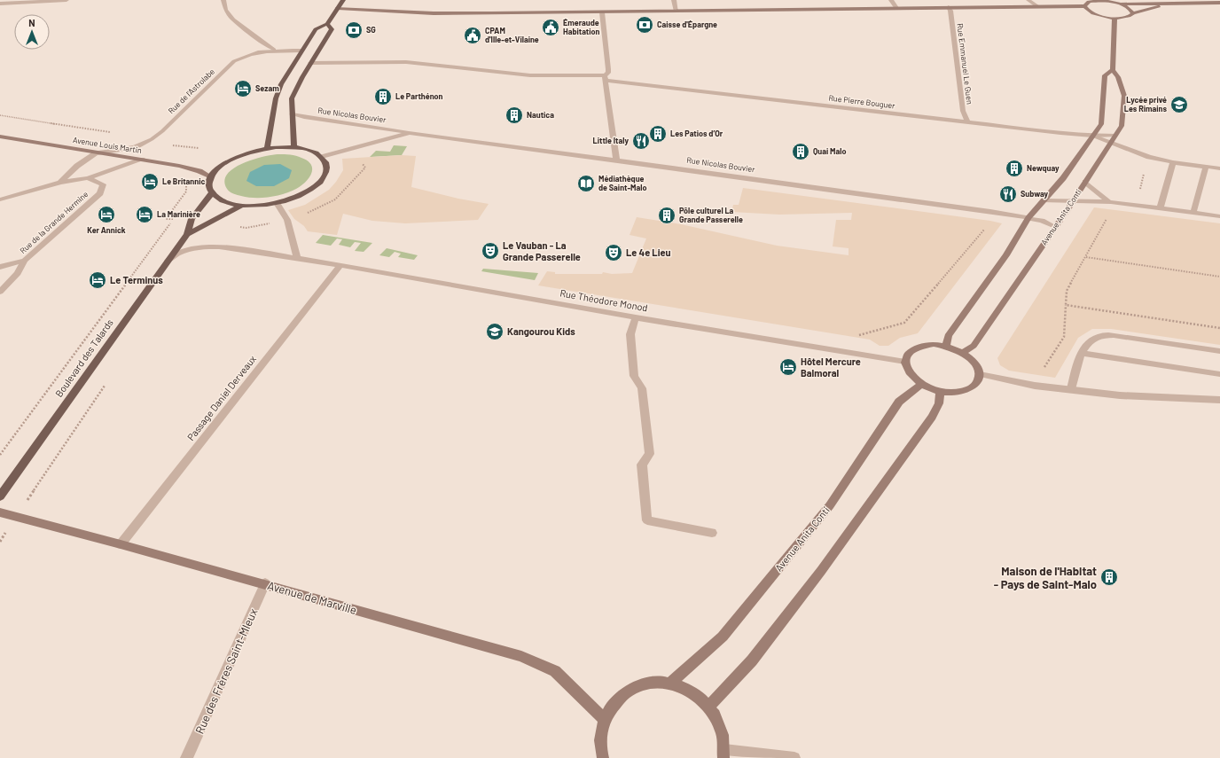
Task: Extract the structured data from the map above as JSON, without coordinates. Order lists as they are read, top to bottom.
{
  "streets": {
    "main road": ["Boulevard des Talards"],
    "street": [
      "Rue Emmanuel Le Guen",
      "Rue de l'Astrolabe",
      "Rue Pierre Bouguer",
      "Rue Nicolas Bouvier",
      "Avenue Louis Martin",
      "Avenue Anita Conti",
      "Rue de la Grande Hermine",
      "Rue Théodore Monod",
      "Passage Daniel Derveaux",
      "Avenue de Marville",
      "Rue des Frères Saint-Mleux"
    ]
  },
  "crossings": [
    ["Rue Emmanuel Le Guen", "Rue Pierre Bouguer"],
    ["Rue de l'Astrolabe", "Avenue Louis Martin"],
    ["Rue Pierre Bouguer", "Avenue Anita Conti"],
    ["Rue Nicolas Bouvier", "Avenue Anita Conti"],
    ["Avenue Louis Martin", "Rue de la Grande Hermine"],
    ["Avenue Anita Conti", "Rue Théodore Monod"],
    ["Rue Théodore Monod", "Boulevard des Talards"],
    ["Rue Théodore Monod", "Passage Daniel Derveaux"],
    ["Passage Daniel Derveaux", "Avenue de Marville"],
    ["Avenue de Marville", "Rue des Frères Saint-Mleux"]
  ],
  "places": {
    "bank": ["Caisse d'Épargne", "SG"],
    "public building": ["Émeraude Habitation", "CPAM d'Ille-et-Vilaine"],
    "hotel": [
      "Sezam",
      "Le Britannic",
      "Ker Annick",
      "La Marinière",
      "Le Terminus",
      "Hôtel Mercure Balmoral"
    ],
    "building": [
      "Le Parthénon",
      "Nautica",
      "Les Patios d’Or",
      "Quai Malo",
      "Newquay",
      "Pôle culturel La Grande Passerelle",
      "Maison de l'Habitat - Pays de Saint-Malo"
    ],
    "school or university": ["Lycée privé Les Rimains", "Kangourou Kids"],
    "restaurant": ["Little Italy", "Subway"],
    "library": ["Médiathèque de Saint-Malo"],
    "theatre": ["Le Vauban - La Grande Passerelle", "Le 4e Lieu"]
  },
  "north": "top"
}
